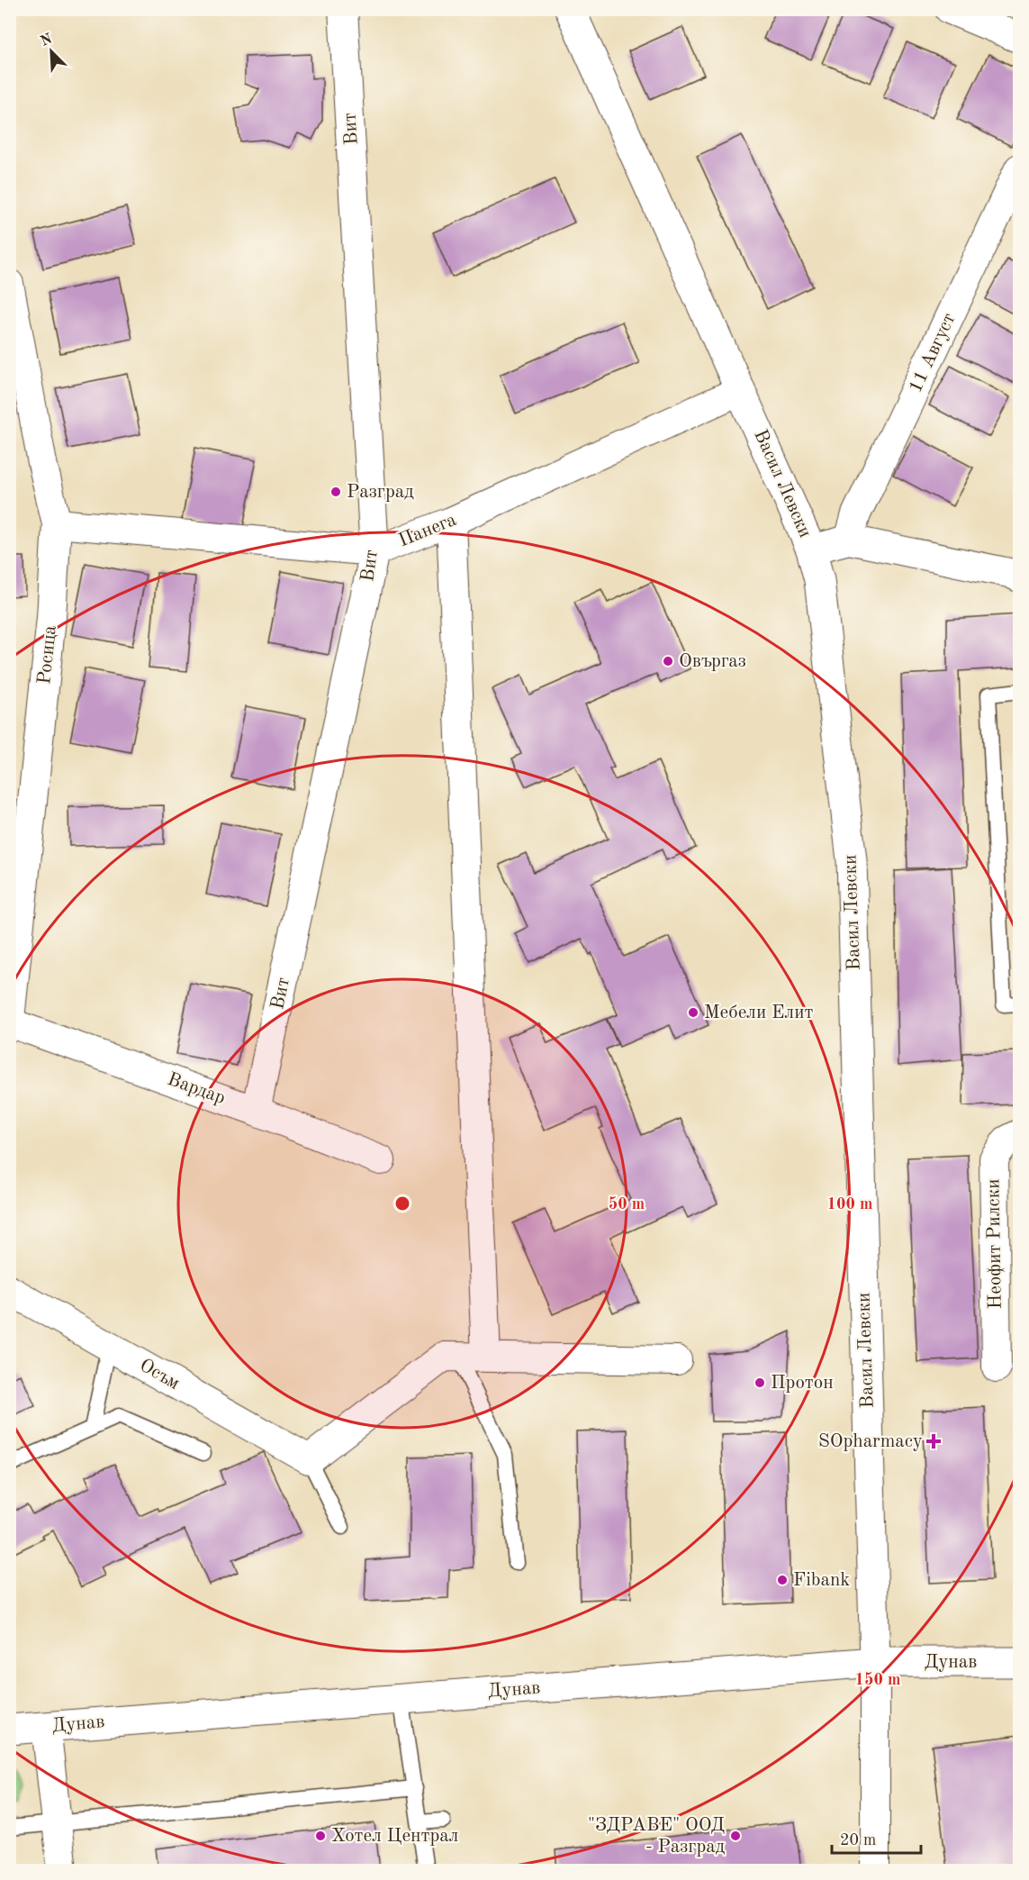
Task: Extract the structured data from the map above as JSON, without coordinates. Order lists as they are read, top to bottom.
{
  "streets": {
    "street": [
      "Вит",
      "11 Август",
      "Васил Левски",
      "Панега",
      "Росица",
      "Вардар",
      "Неофит Рилски",
      "Осъм",
      "Дунав"
    ]
  },
  "crossings": [
    ["Вит", "Панега"],
    ["Вит", "Вардар"],
    ["Васил Левски", "Панега"],
    ["Васил Левски", "Дунав"],
    ["Панега", "Росица"],
    ["Росица", "Вардар"]
  ],
  "places": {
    "other": [
      "Разград",
      "Овъргаз",
      "Мебели Елит",
      "Протон",
      "Fibank",
      "Хотел Централ",
      "\"ЗДРАВЕ\" ООД - Разград"
    ],
    "health": ["SOpharmacy"]
  },
  "scale_bar": "20 m",
  "north": "top left",
  "rings": ["50 m", "100 m", "150 m"]
}
